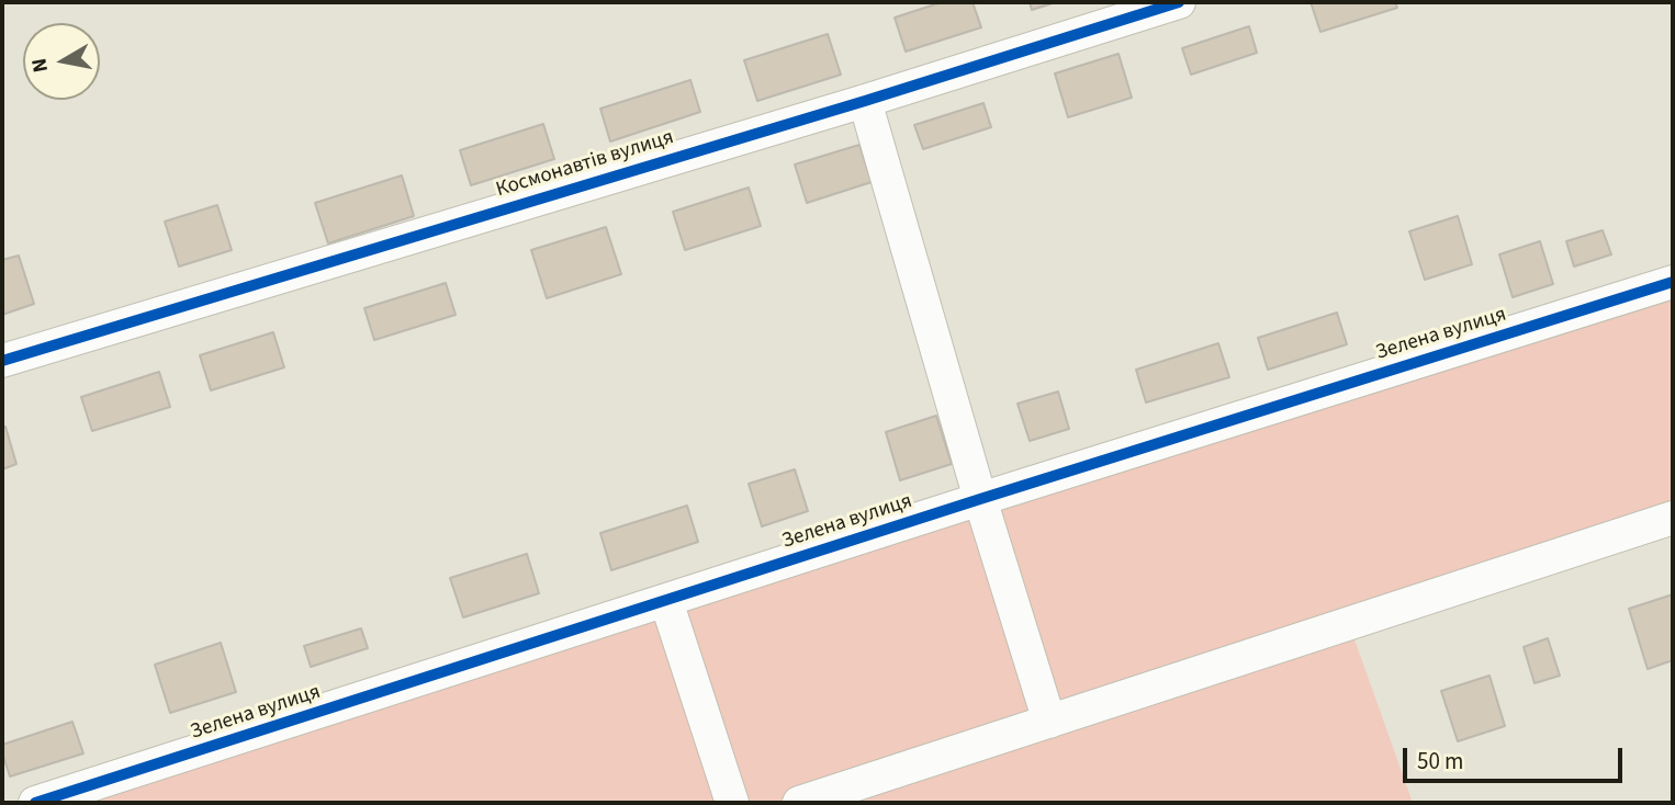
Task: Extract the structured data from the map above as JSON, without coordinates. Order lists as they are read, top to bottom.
{
  "streets": {
    "street": ["Космонавтів вулиця", "Зелена вулиця"]
  },
  "scale_bar": "50 m",
  "north": "left"
}
